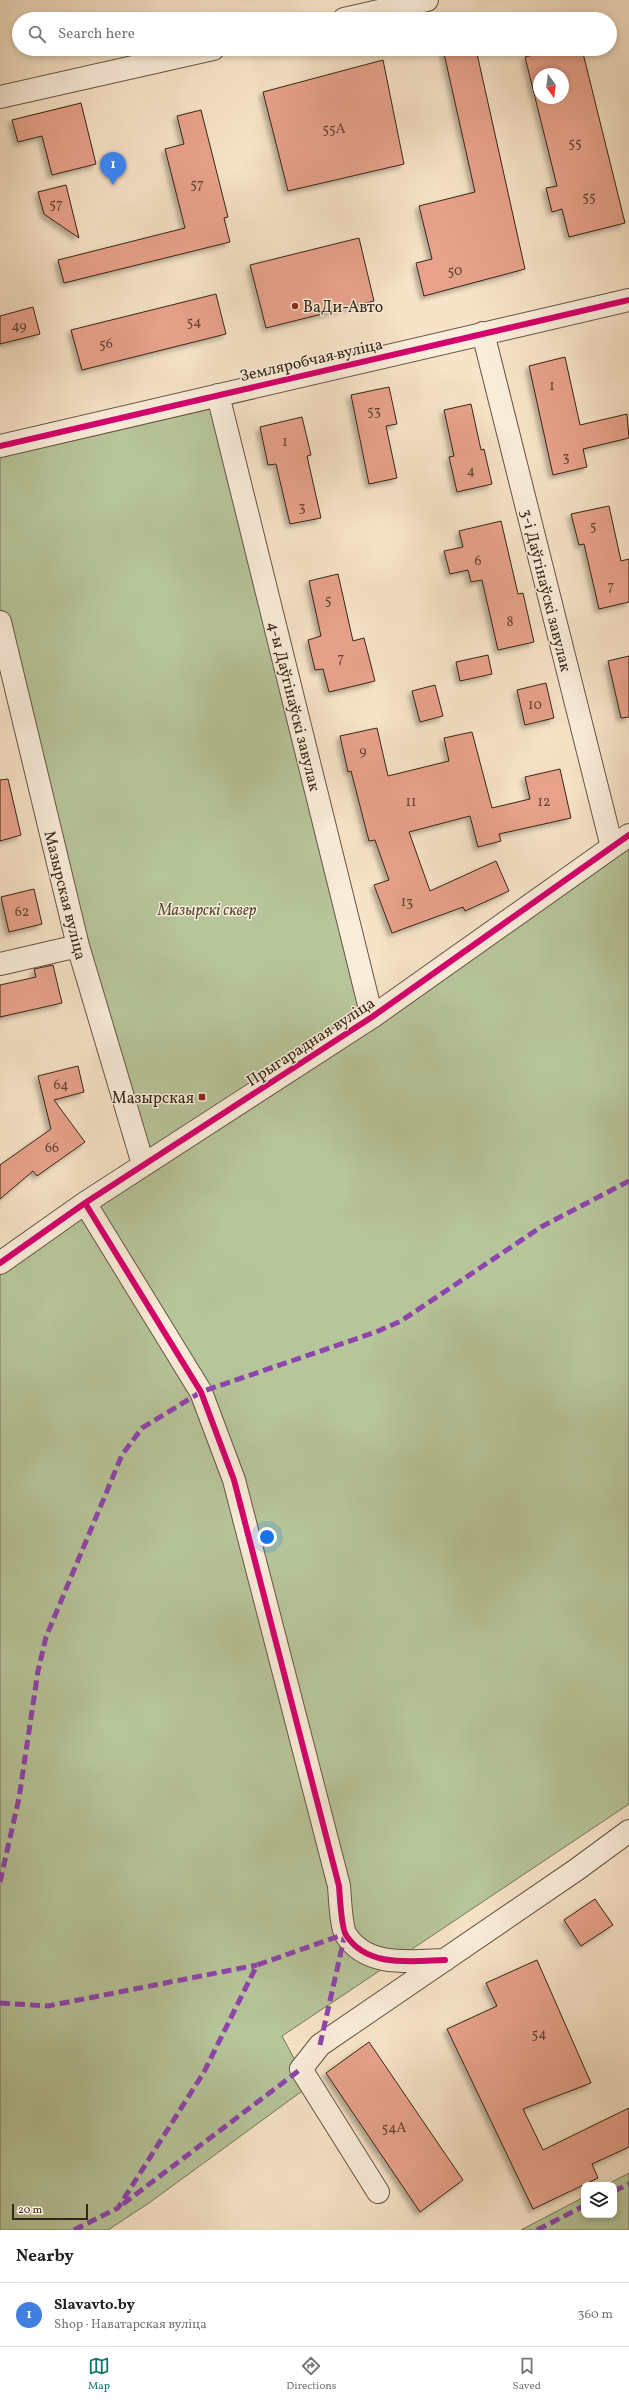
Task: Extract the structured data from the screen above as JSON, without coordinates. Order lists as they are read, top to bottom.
{
  "streets": {
    "street": [
      "Земляробчая вуліца",
      "3-і Даўгінаўскі завулак",
      "4-ы Даўгінаўскі завулак",
      "Мазырская вуліца",
      "Прыгарадная вуліца"
    ]
  },
  "crossings": [
    ["Земляробчая вуліца", "3-і Даўгінаўскі завулак"],
    ["Земляробчая вуліца", "4-ы Даўгінаўскі завулак"],
    ["3-і Даўгінаўскі завулак", "Прыгарадная вуліца"],
    ["4-ы Даўгінаўскі завулак", "Прыгарадная вуліца"],
    ["Мазырская вуліца", "Прыгарадная вуліца"]
  ],
  "parks": ["Мазырскі сквер"],
  "places": {
    "other": ["ВаДи-Авто"],
    "transit": ["Мазырская"]
  },
  "house_numbers": [
    "55А",
    "55",
    "57",
    "55",
    "57",
    "50",
    "54",
    "49",
    "56",
    "1",
    "53",
    "1",
    "3",
    "4",
    "3",
    "5",
    "6",
    "7",
    "5",
    "8",
    "7",
    "10",
    "9",
    "11",
    "12",
    "13",
    "62",
    "64",
    "66",
    "54",
    "54А"
  ],
  "scale_bar": "20 m",
  "north": "bottom",
  "page": {
    "search": "Search here",
    "pins": "1",
    "scale": "20 m",
    "heading": "Nearby",
    "list": [
      {
        "mark": "1",
        "name": "Slavavto.by",
        "note": "Shop · Наватарская вуліца",
        "value": "360 m"
      }
    ],
    "nav": ["Map", "Directions", "Saved"]
  }
}
